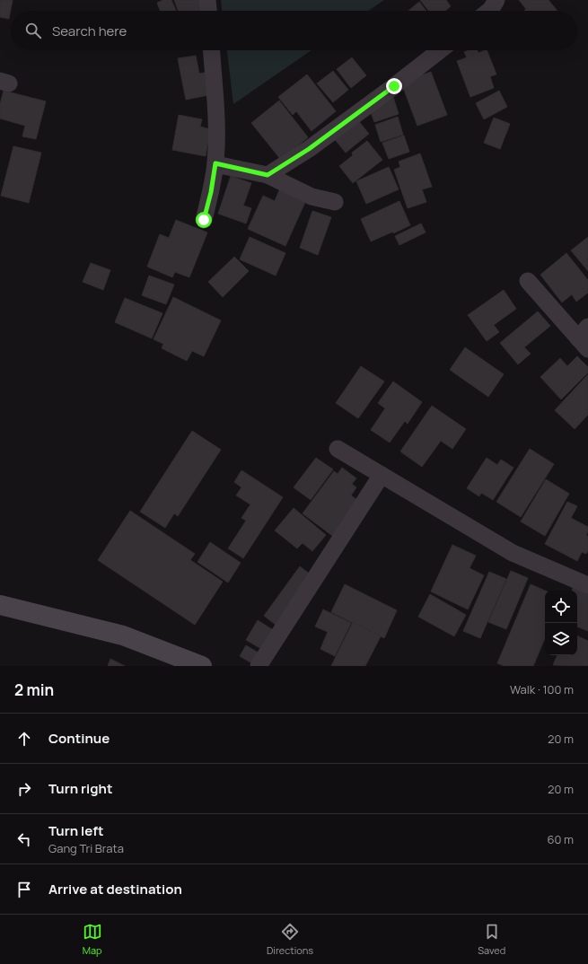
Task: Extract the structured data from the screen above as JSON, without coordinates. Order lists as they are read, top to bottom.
{
  "page": {
    "search": "Search here",
    "heading": ["2 min", "Walk · 100 m"],
    "list": [
      ["Continue", "20 m"],
      ["Turn right", "20 m"],
      ["Turn left", "Gang Tri Brata", "60 m"],
      "Arrive at destination"
    ],
    "nav": ["Map", "Directions", "Saved"]
  }
}
